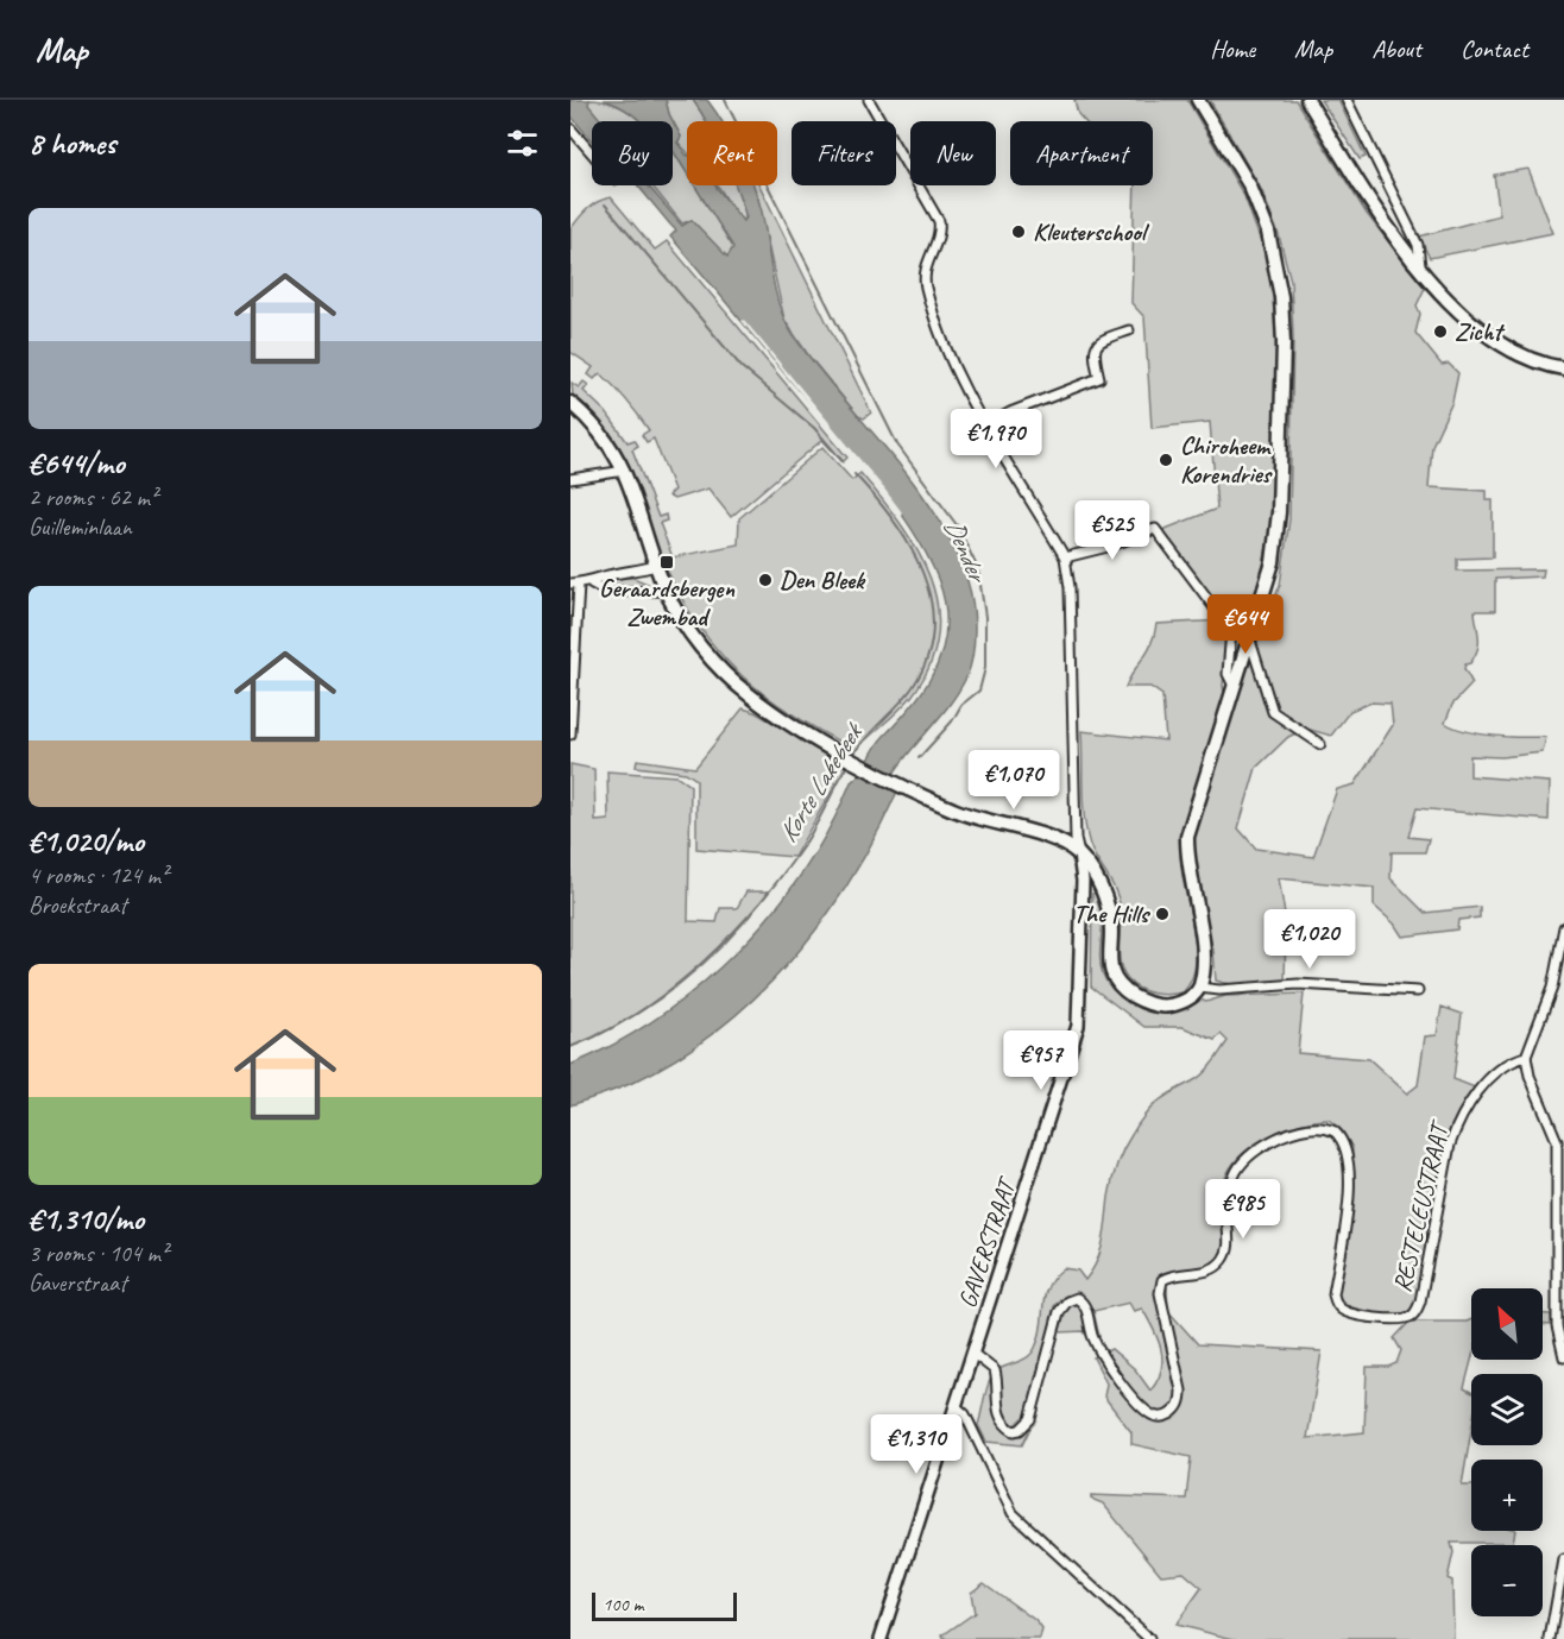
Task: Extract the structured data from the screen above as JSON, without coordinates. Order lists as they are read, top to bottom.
{
  "streets": {
    "street": ["RESTELEUSTRAAT", "GAVERSTRAAT"]
  },
  "crossings": [
    ["RESTELEUSTRAAT", "GAVERSTRAAT"]
  ],
  "water": ["Dender", "Korte Lakebeek"],
  "places": {
    "other": [
      "Kleuterschool",
      "Zicht",
      "Chiroheem Korendries",
      "Den Bleek",
      "The Hills"
    ],
    "transit": ["Geraardsbergen Zwembad"]
  },
  "scale_bar": "100 m",
  "north": "top left",
  "page": {
    "header": "Map",
    "nav": [
      "Home",
      "Map",
      "About",
      "Contact"
    ],
    "heading": "8 homes",
    "chip": [
      "Buy",
      "Rent",
      "Filters",
      "New",
      "Apartment"
    ],
    "list": [
      {
        "name": "€644/mo",
        "note": "2 rooms · 62 m² · Guilleminlaan"
      },
      {
        "name": "€1,020/mo",
        "note": "4 rooms · 124 m² · Broekstraat"
      },
      {
        "name": "€1,310/mo",
        "note": "3 rooms · 104 m² · Gaverstraat"
      }
    ],
    "price": [
      "€1,970",
      "€525",
      "€644",
      "€1,070",
      "€1,020",
      "€957",
      "€985",
      "€1,310"
    ],
    "map_buttons": ["+", "−"],
    "scale": "100 m"
  }
}
